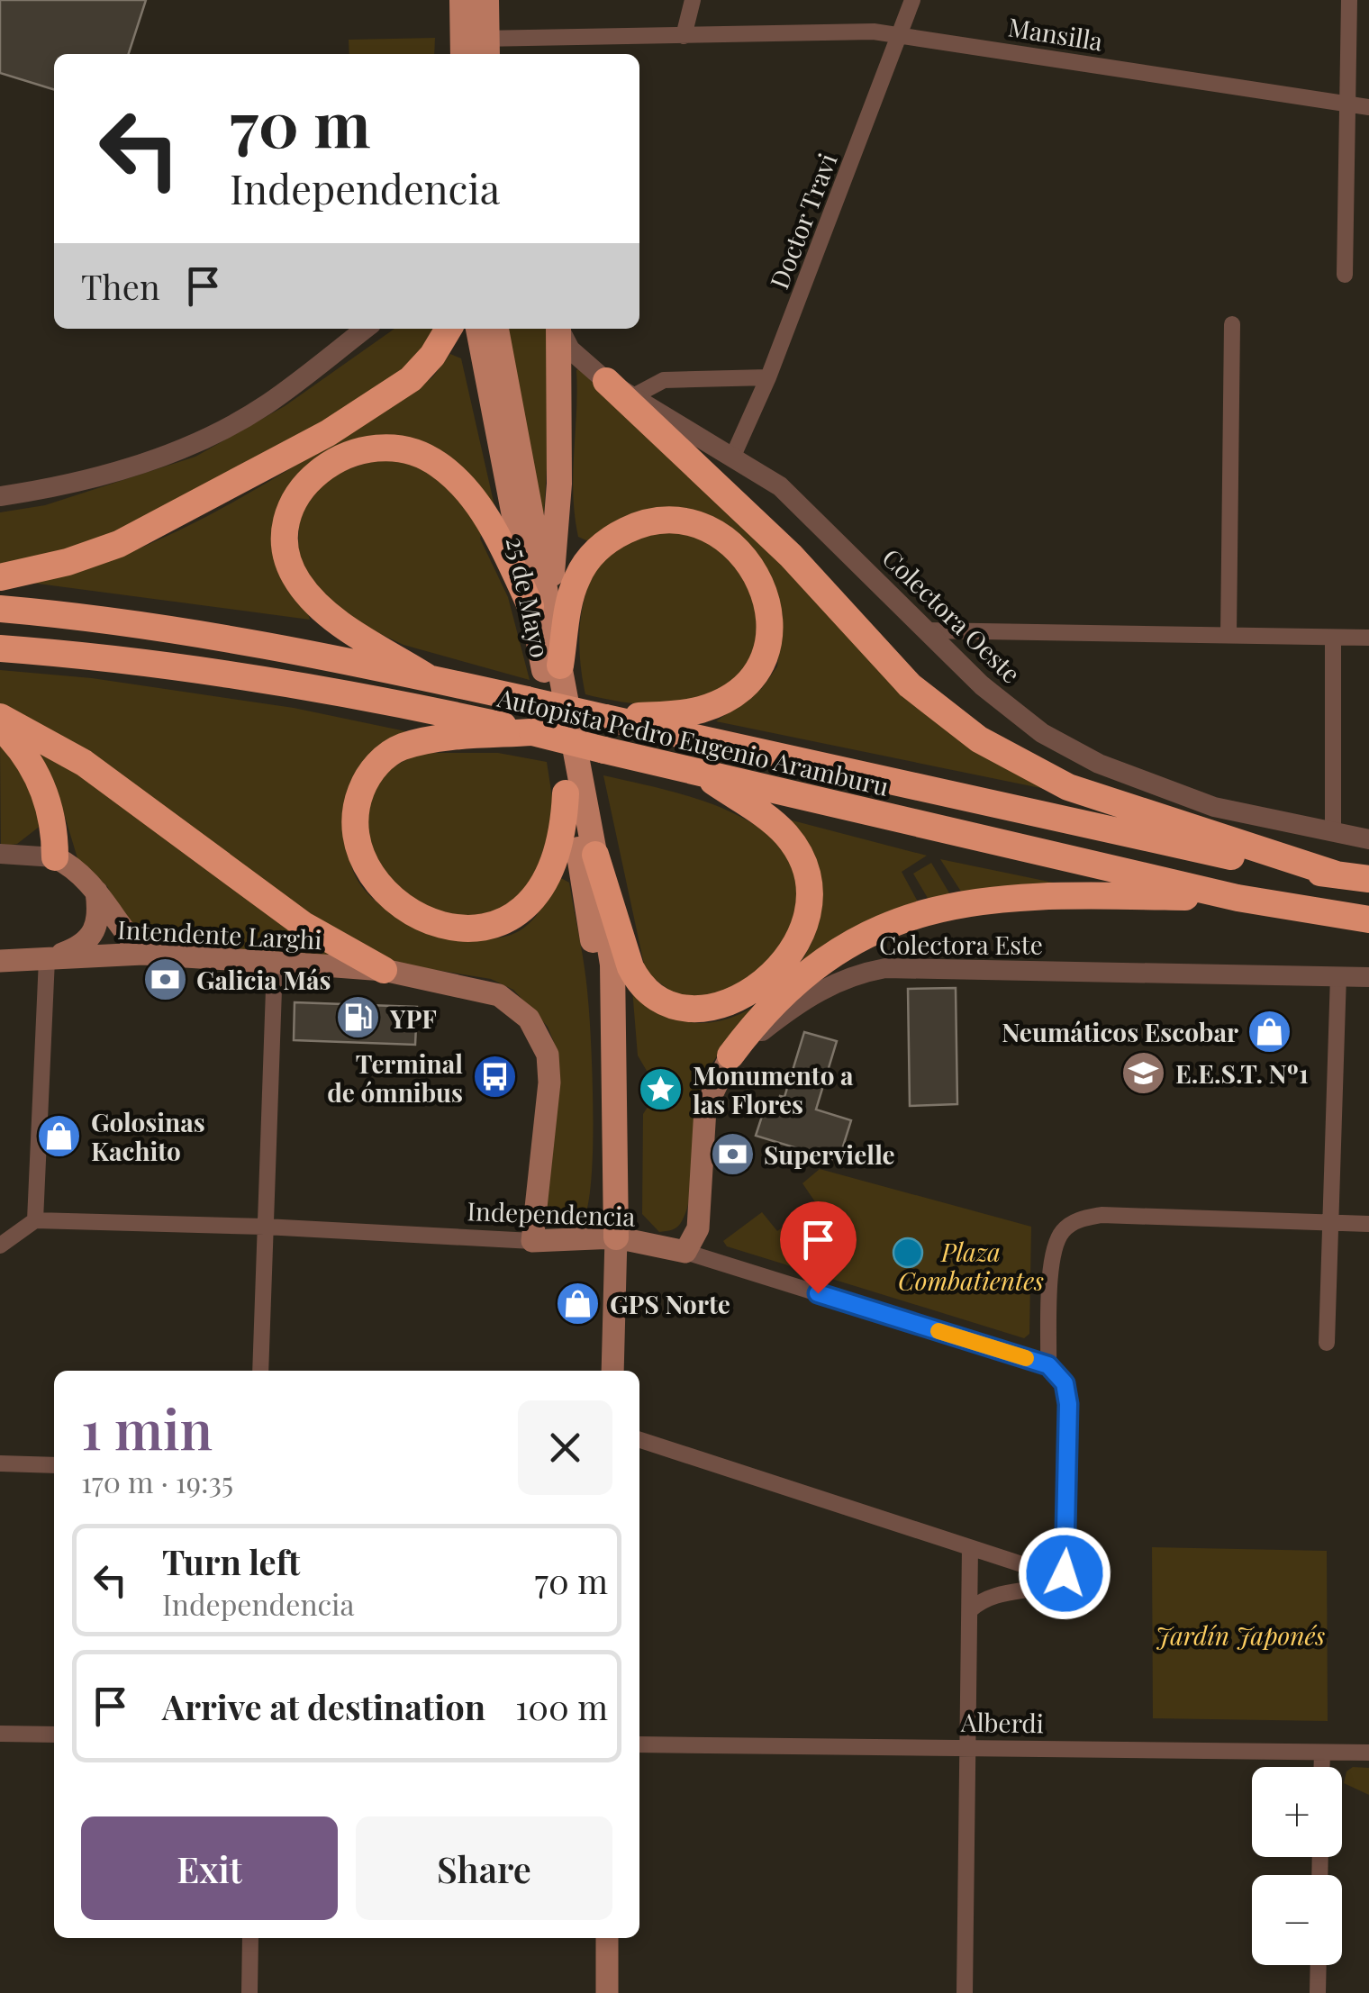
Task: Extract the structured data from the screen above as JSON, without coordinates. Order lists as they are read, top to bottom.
{
  "streets": {
    "highway": ["Autopista Pedro Eugenio Aramburu"],
    "main road": [
      "25 de Mayo",
      "Intendente Larghi",
      "Colectora Este",
      "Independencia"
    ],
    "street": [
      "Mansilla",
      "Doctor Travi",
      "Colectora Oeste",
      "Alberdi"
    ]
  },
  "crossings": [
    ["Mansilla", "Doctor Travi"],
    ["Doctor Travi", "Colectora Oeste"],
    ["25 de Mayo", "Independencia"],
    ["Colectora Este", "Independencia"]
  ],
  "parks": ["Plaza Combatientes", "Jardín Japonés"],
  "places": {
    "bank": ["Galicia Más", "Supervielle"],
    "fuel station": ["YPF"],
    "shop": ["Neumáticos Escobar", "Golosinas Kachito", "GPS Norte"],
    "school or university": ["E.E.S.T. Nº1"],
    "bus stop": ["Terminal de ómnibus"],
    "place": ["Monumento a las Flores"]
  },
  "page": {
    "turn": ["70 m", "Independencia"],
    "then": "Then",
    "heading": ["1 min", "170 m · 19:35"],
    "list": [
      {
        "name": "Turn left",
        "note": "Independencia",
        "value": "70 m"
      },
      {
        "name": "Arrive at destination",
        "value": "100 m"
      }
    ],
    "map_buttons": ["+", "−"],
    "buttons": ["Exit", "Share"]
  }
}
